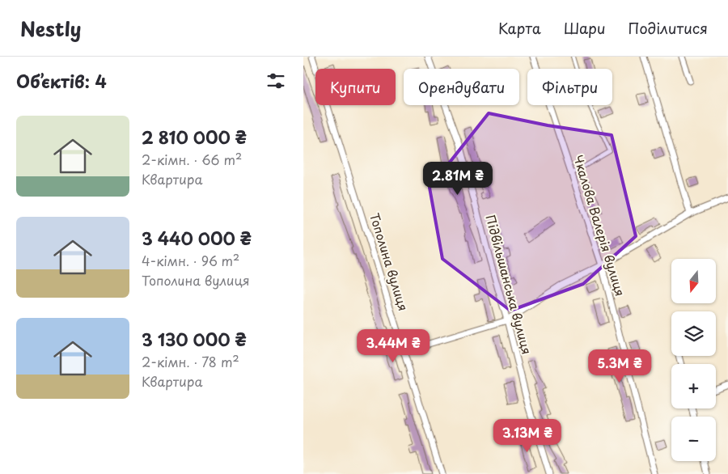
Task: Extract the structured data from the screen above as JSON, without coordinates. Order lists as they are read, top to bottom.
{
  "streets": {
    "street": ["Чкалова Валерія вулиця", "Тополина вулиця", "Підвільшанська вулиця"]
  },
  "north": "bottom",
  "page": {
    "header": "Nestly",
    "nav": ["Карта", "Шари", "Поділитися"],
    "heading": "Об’єктів: 4",
    "chip": ["Купити", "Орендувати", "Фільтри"],
    "list": [
      {
        "name": "2 810 000 ₴",
        "note": "2-кімн. · 66 m² · Квартира"
      },
      {
        "name": "3 440 000 ₴",
        "note": "4-кімн. · 96 m² · Тополина вулиця"
      },
      {
        "name": "3 130 000 ₴",
        "note": "2-кімн. · 78 m² · Квартира"
      }
    ],
    "price": [
      "2.81M ₴",
      "3.44M ₴",
      "5.3M ₴",
      "3.13M ₴"
    ],
    "map_buttons": ["+", "−"]
  }
}
